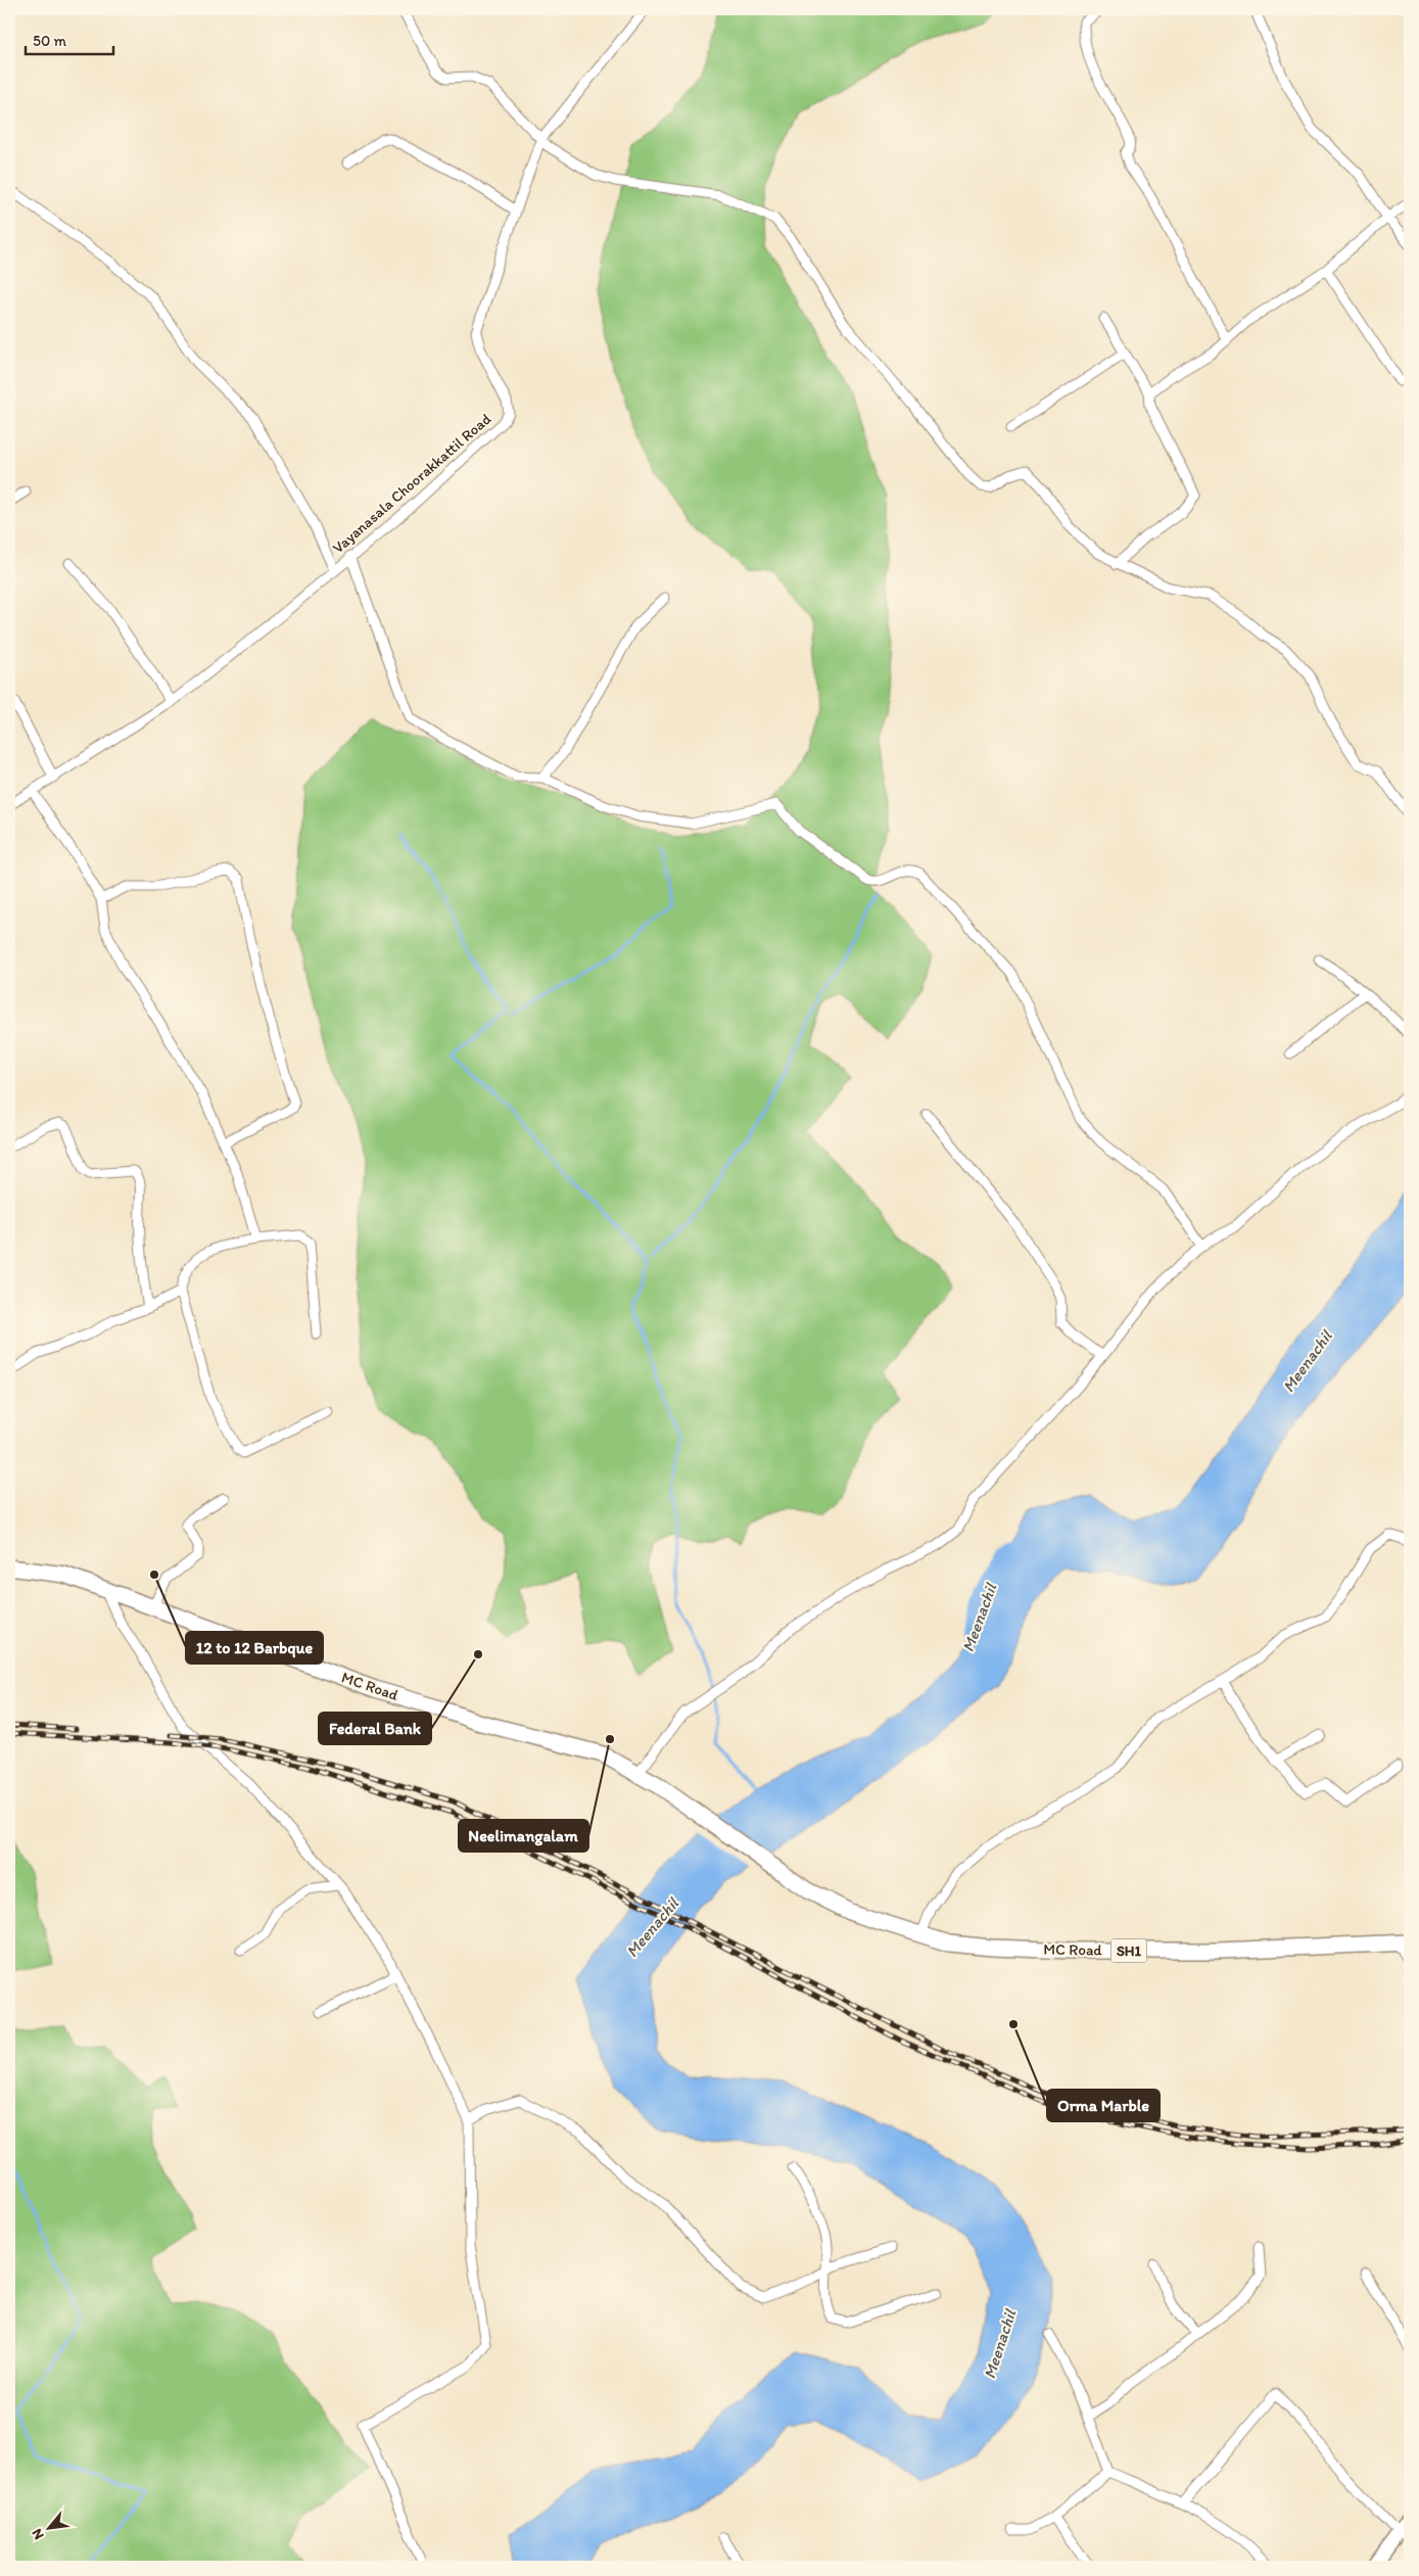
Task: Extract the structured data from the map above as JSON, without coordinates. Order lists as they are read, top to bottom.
{
  "streets": {
    "main road": ["MC Road", "SH1"],
    "street": ["Vayanasala Choorakkattil Road"]
  },
  "water": ["Meenachil"],
  "places": [
    "12 to 12 Barbque",
    "Federal Bank",
    "Neelimangalam",
    "Orma Marble"
  ],
  "scale_bar": "50 m",
  "north": "bottom left"
}
